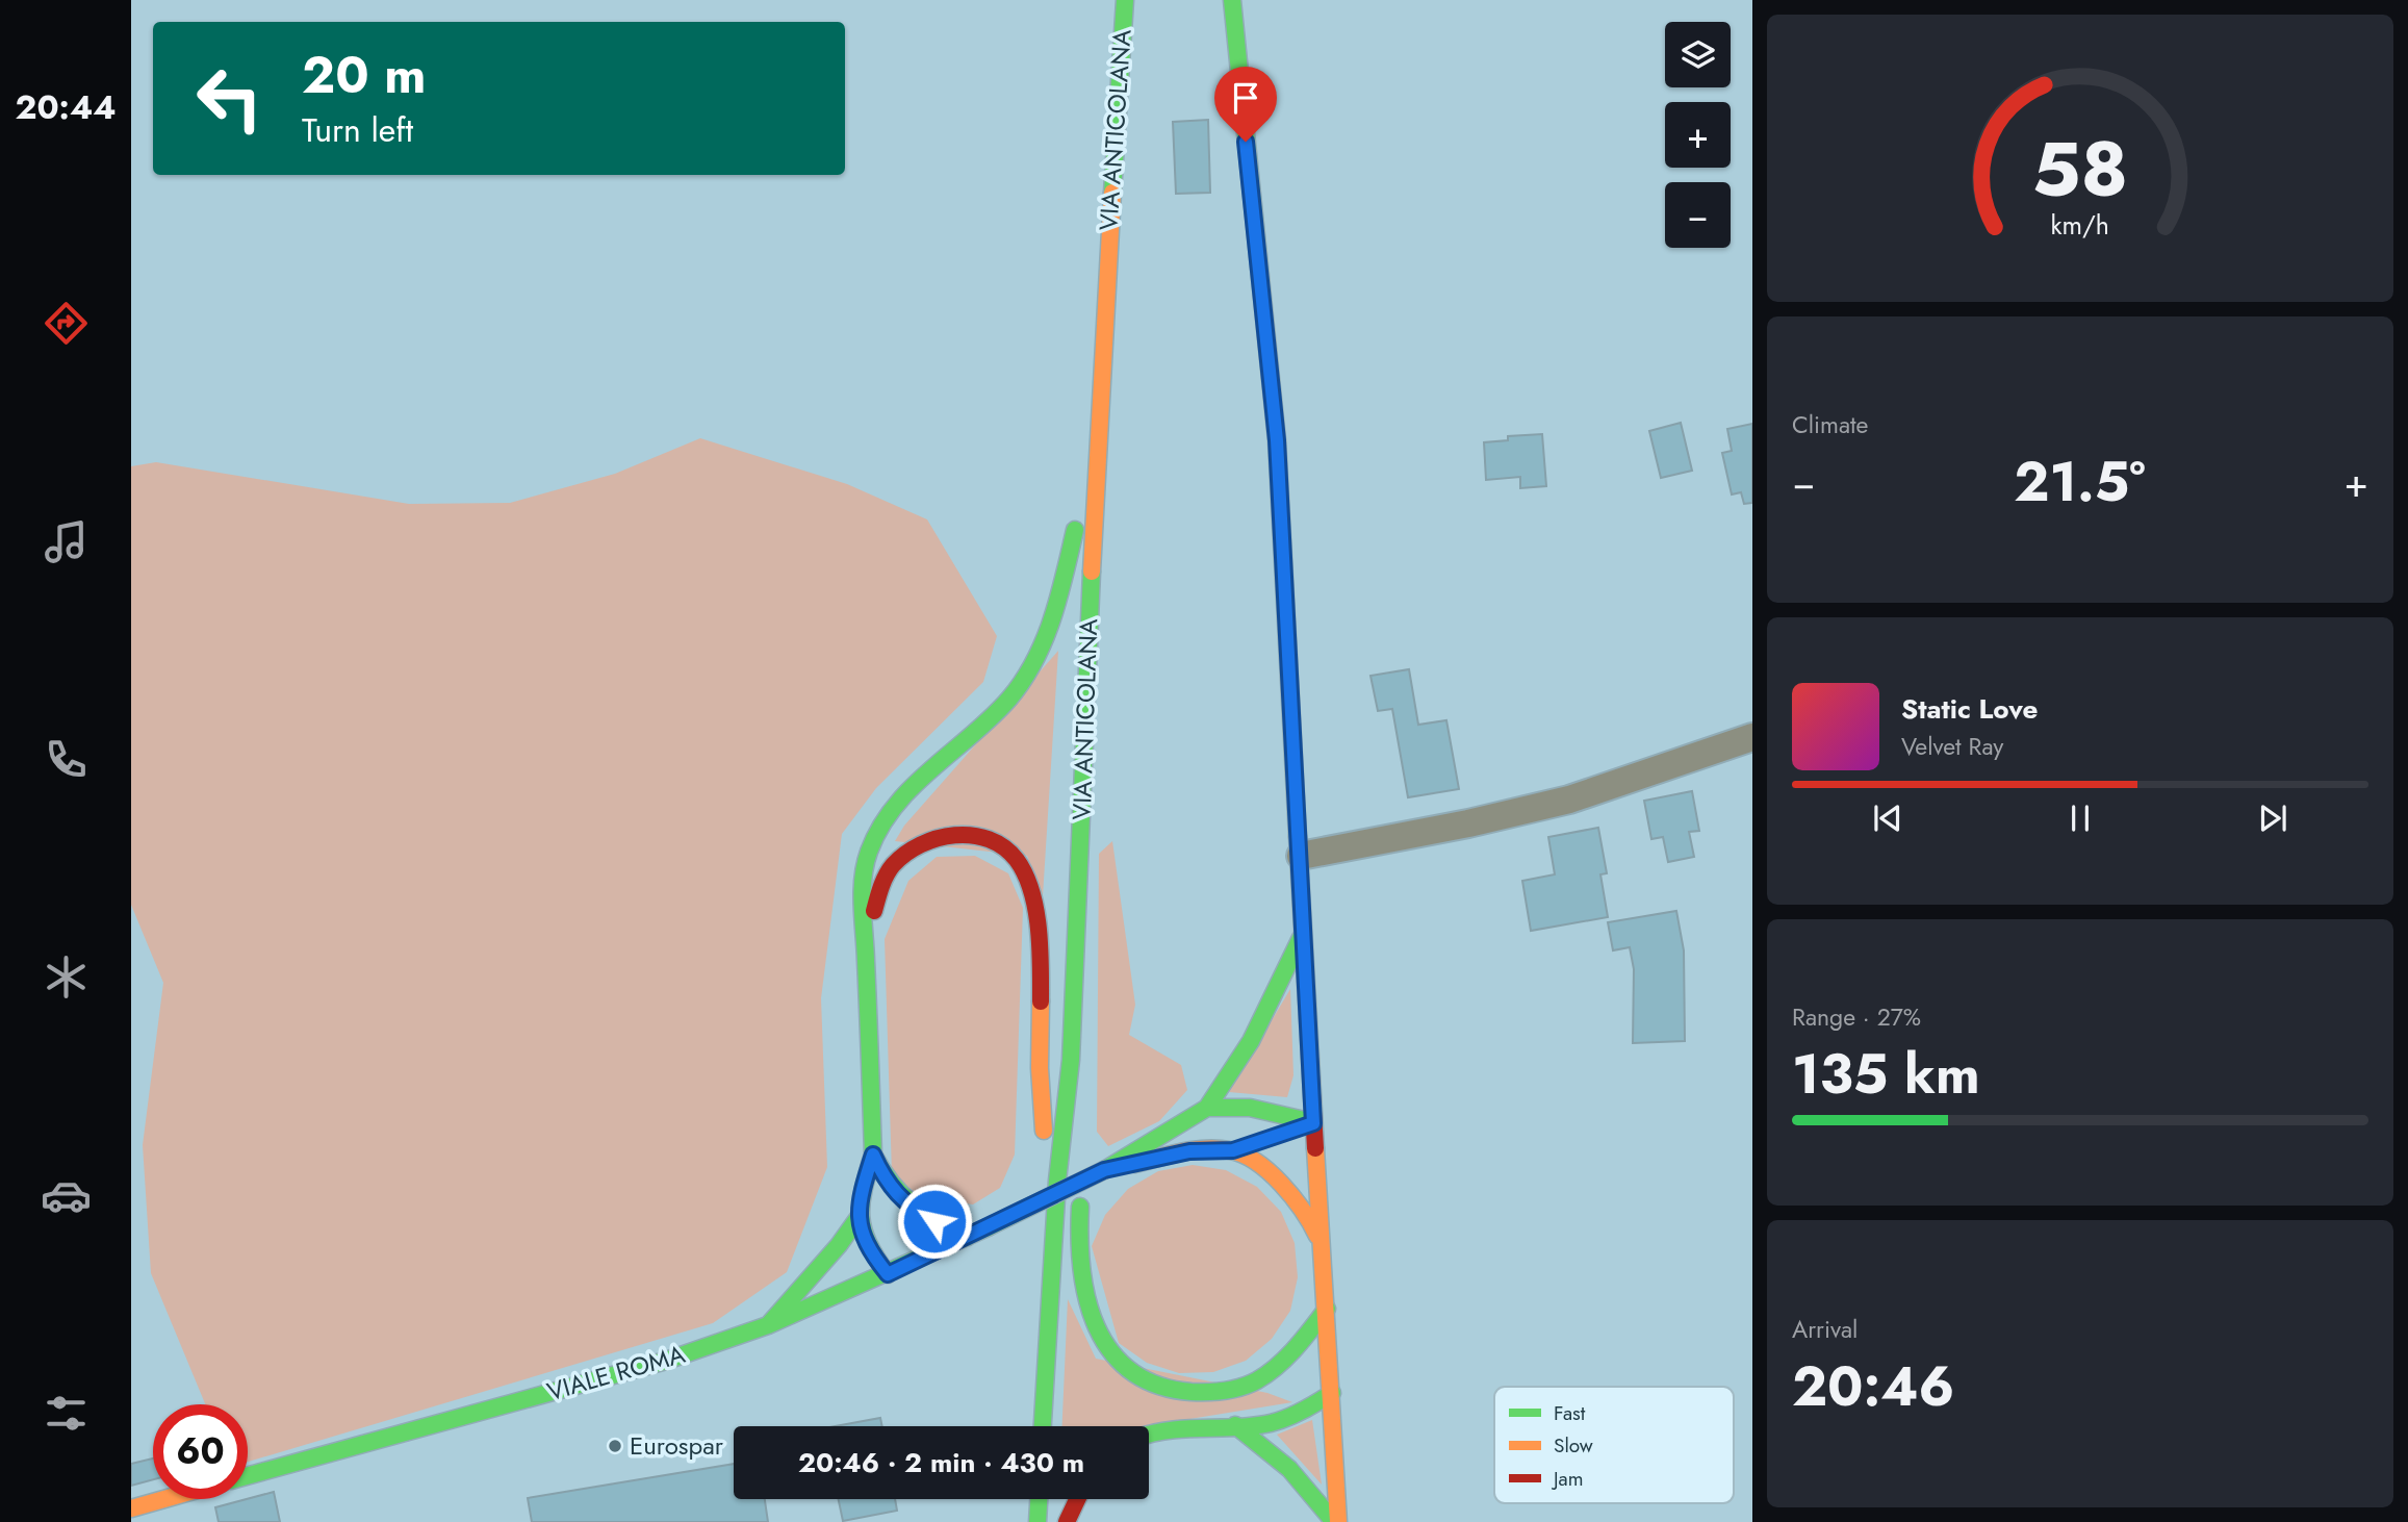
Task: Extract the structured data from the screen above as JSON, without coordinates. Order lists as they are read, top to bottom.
{
  "streets": {
    "main road": ["VIA ANTICOLANA", "VIALE ROMA"]
  },
  "places": ["Eurospar"],
  "legend": ["Fast", "Slow", "Jam"],
  "page": {
    "tabs": "20:44",
    "map_buttons": ["+", "−"],
    "turn": ["20 m", "Turn left"],
    "tile": [
      "Climate",
      ["Range · 27%", "135 km"],
      ["Arrival", "20:46"]
    ],
    "heat": ["−", "21.5°", "+"],
    "song": ["Static Love", "Velvet Ray"],
    "limit": "60",
    "trip": "20:46 · 2 min · 430 m",
    "gauge": ["58", "km/h"]
  }
}
